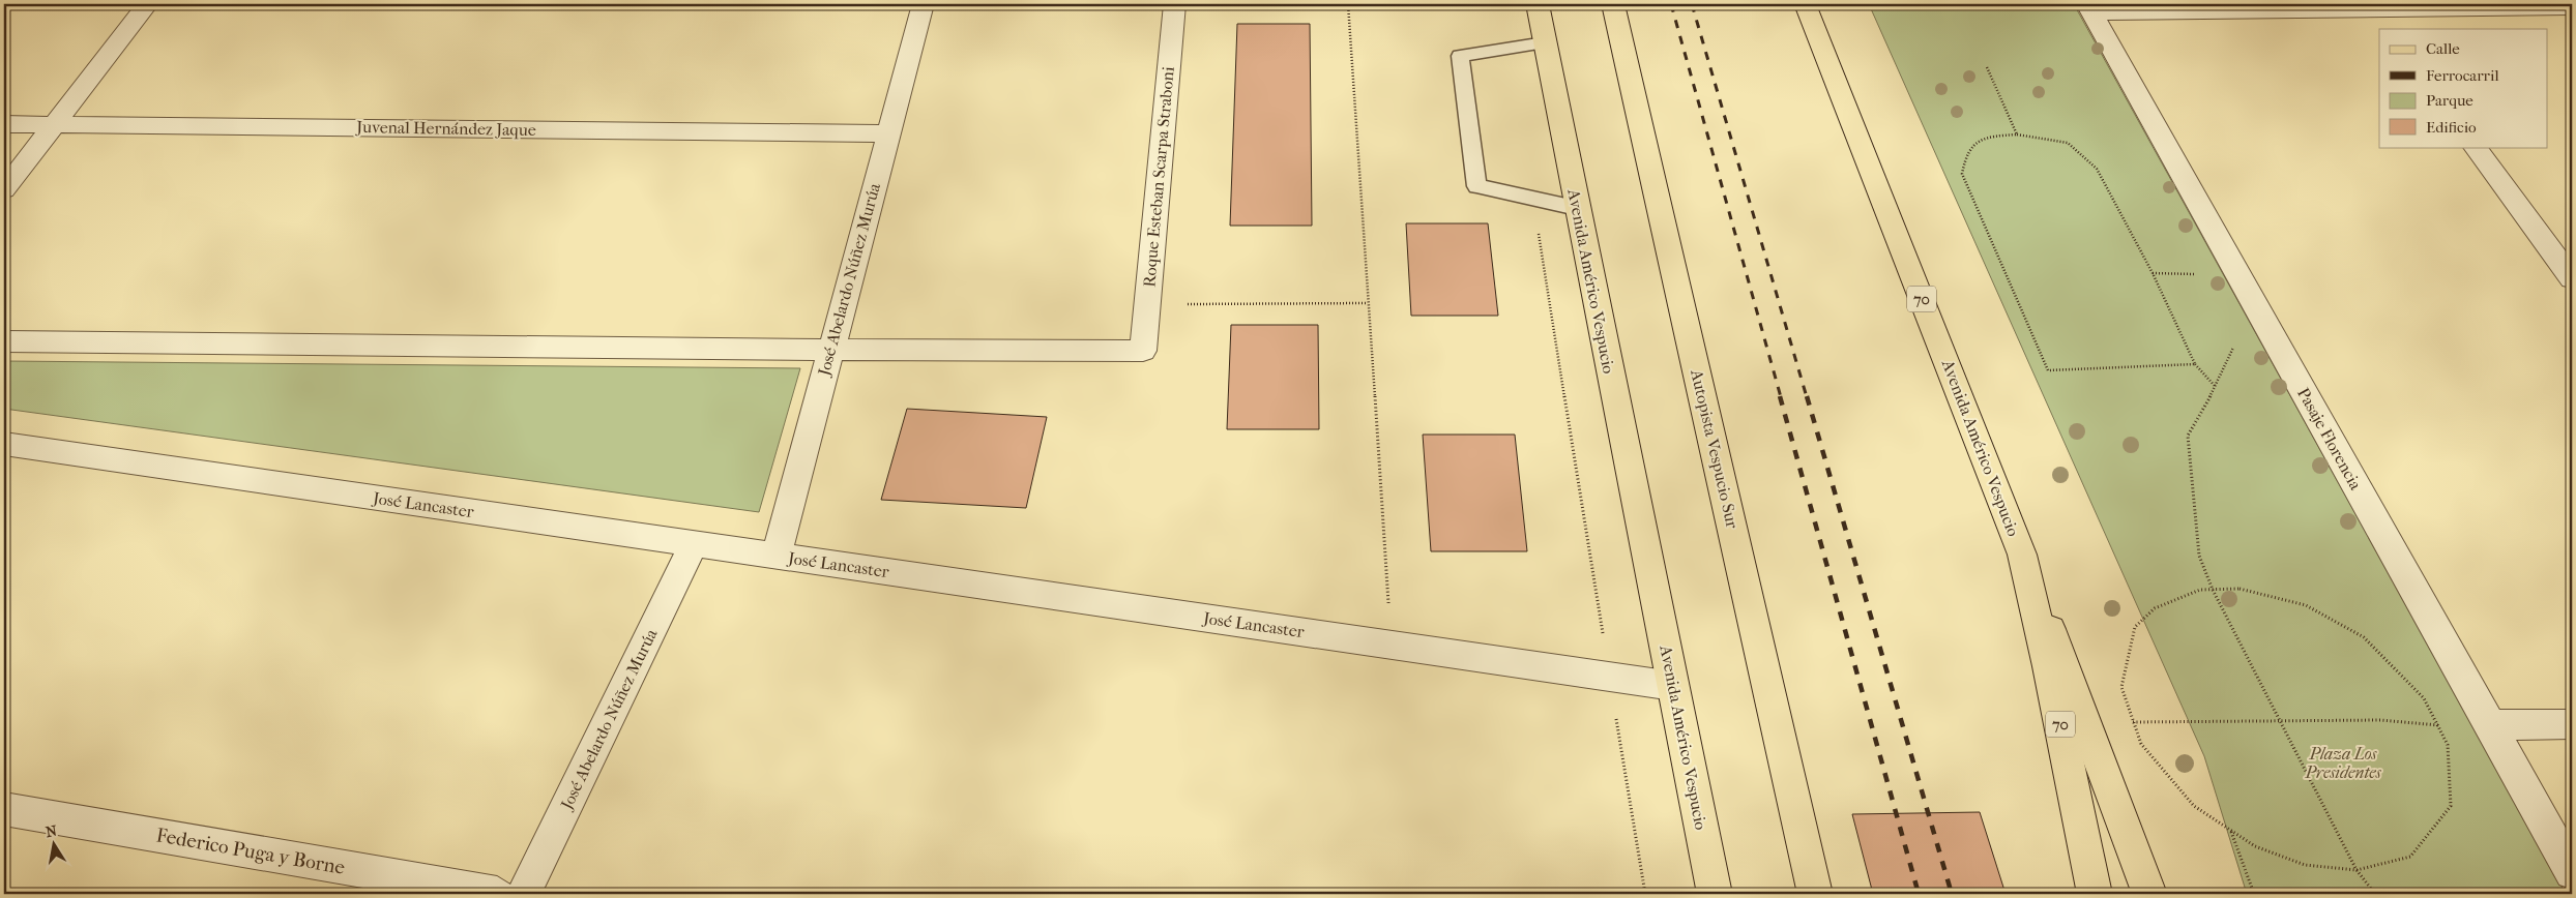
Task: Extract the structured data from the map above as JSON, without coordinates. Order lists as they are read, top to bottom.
{
  "streets": {
    "main road": ["Avenida Américo Vespucio", "70", "Autopista Vespucio Sur"],
    "street": [
      "Juvenal Hernández Jaque",
      "Roque Esteban Scarpa Straboni",
      "José Abelardo Núñez Murúa",
      "Pasaje Florencia",
      "José Lancaster",
      "Federico Puga y Borne"
    ]
  },
  "crossings": [
    ["Juvenal Hernández Jaque", "José Abelardo Núñez Murúa"],
    ["Roque Esteban Scarpa Straboni", "José Abelardo Núñez Murúa"],
    ["José Abelardo Núñez Murúa", "José Lancaster"],
    ["Avenida Américo Vespucio", "70"],
    ["Avenida Américo Vespucio", "José Lancaster"]
  ],
  "parks": ["Plaza Los Presidentes"],
  "legend": [
    "Calle",
    "Ferrocarril",
    "Parque",
    "Edificio"
  ],
  "north": "top"
}
